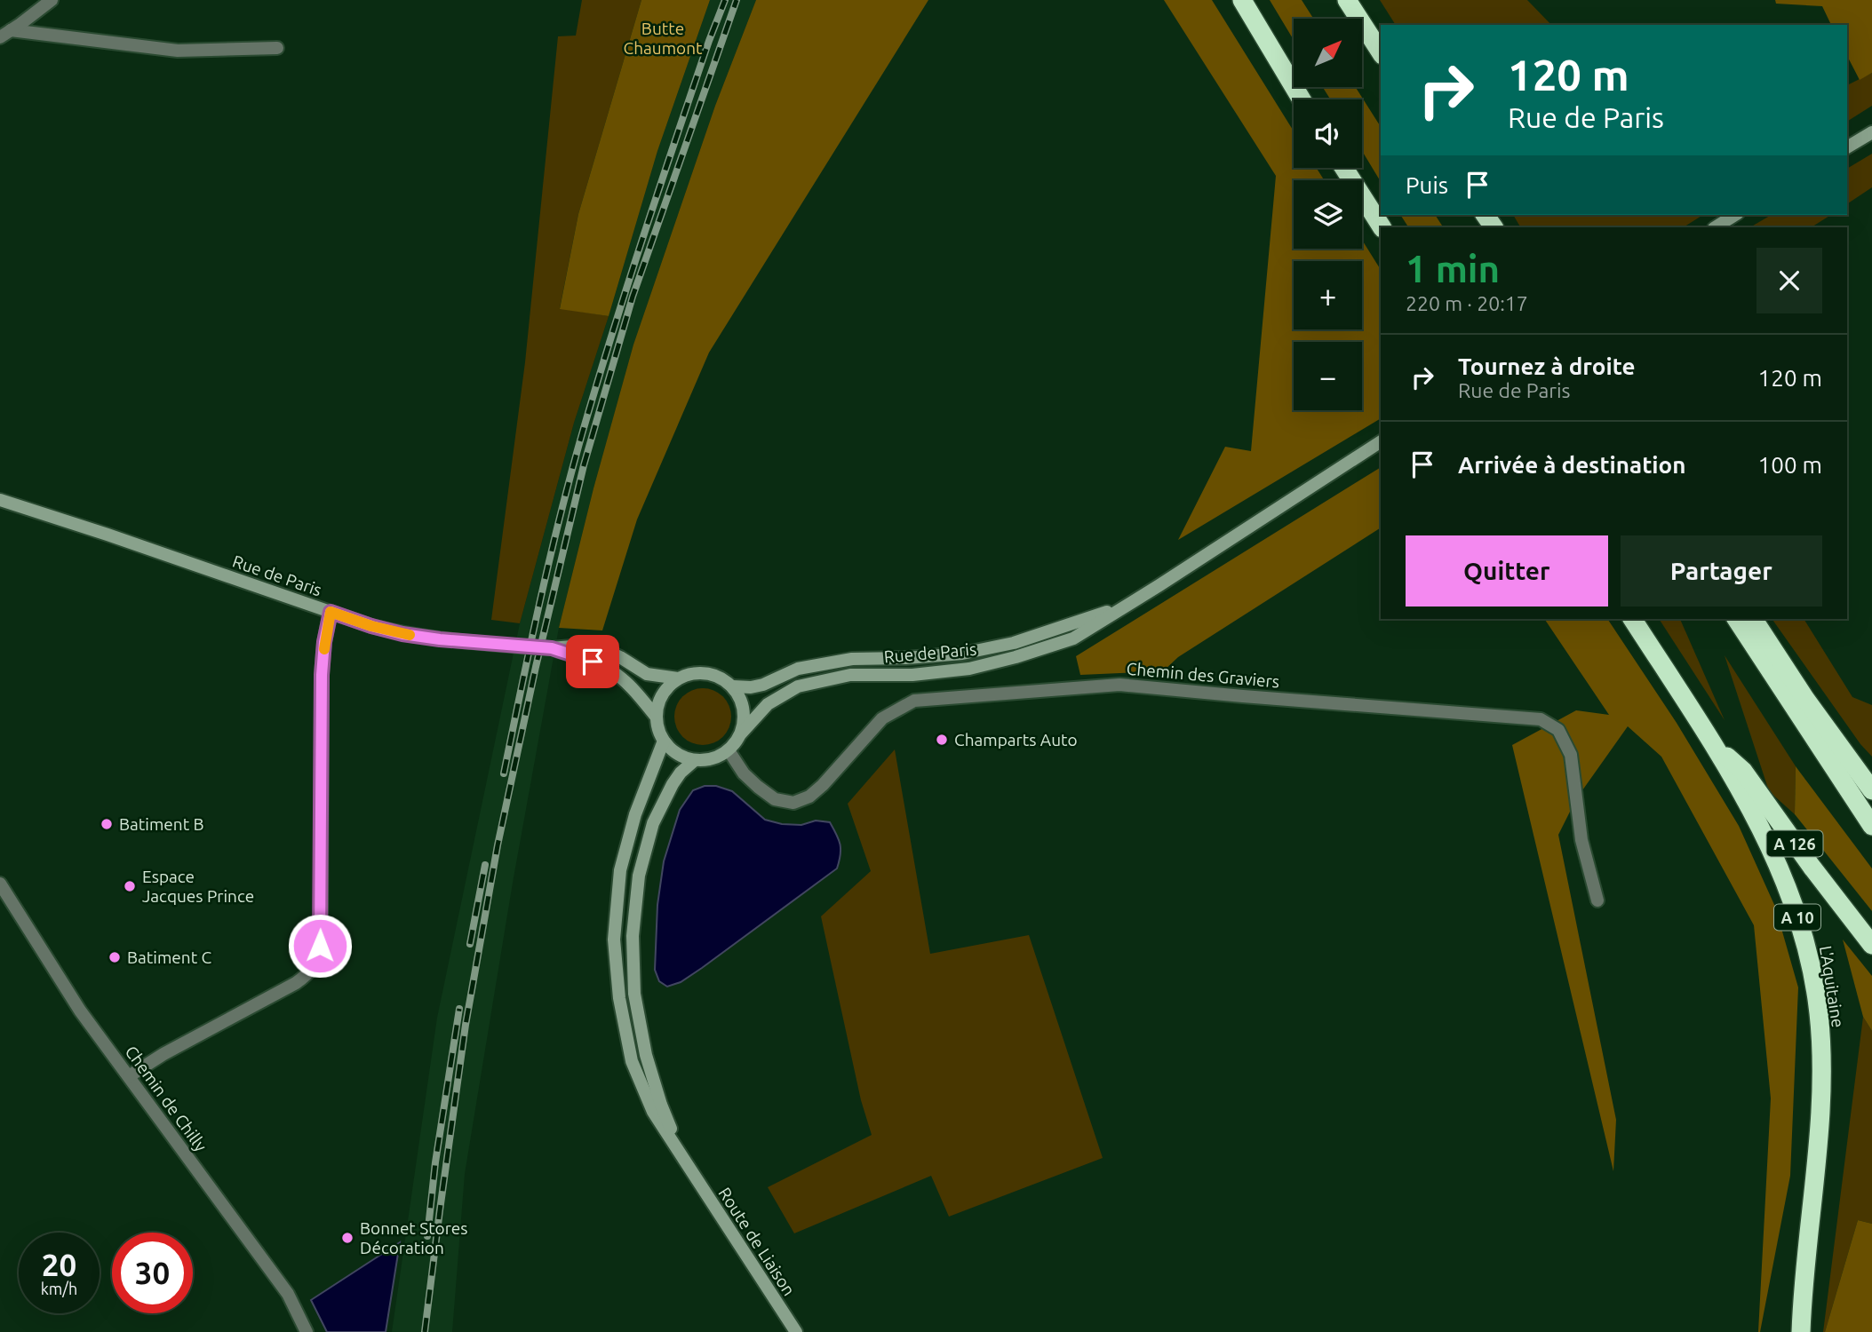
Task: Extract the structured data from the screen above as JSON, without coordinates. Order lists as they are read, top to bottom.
{
  "streets": {
    "highway": ["A 126", "A 10", "L'Aquitaine"],
    "street": [
      "Rue de Paris",
      "Chemin des Graviers",
      "Chemin de Chilly",
      "Route de Liaison"
    ]
  },
  "crossings": [
    ["Rue de Paris", "Chemin des Graviers"],
    ["Rue de Paris", "Route de Liaison"],
    ["Chemin des Graviers", "Route de Liaison"],
    ["A 126", "L'Aquitaine"]
  ],
  "parks": ["Butte Chaumont"],
  "places": [
    "Champarts Auto",
    "Batiment B",
    "Espace Jacques Prince",
    "Batiment C",
    "Bonnet Stores Décoration"
  ],
  "north": "top right",
  "page": {
    "map_buttons": ["+", "−"],
    "turn": ["120 m", "Rue de Paris"],
    "then": "Puis",
    "heading": ["1 min", "220 m · 20:17"],
    "list": [
      {
        "name": "Tournez à droite",
        "note": "Rue de Paris",
        "value": "120 m"
      },
      {
        "name": "Arrivée à destination",
        "value": "100 m"
      }
    ],
    "buttons": ["Quitter", "Partager"],
    "speed": "20 km/h",
    "limit": "30"
  }
}
